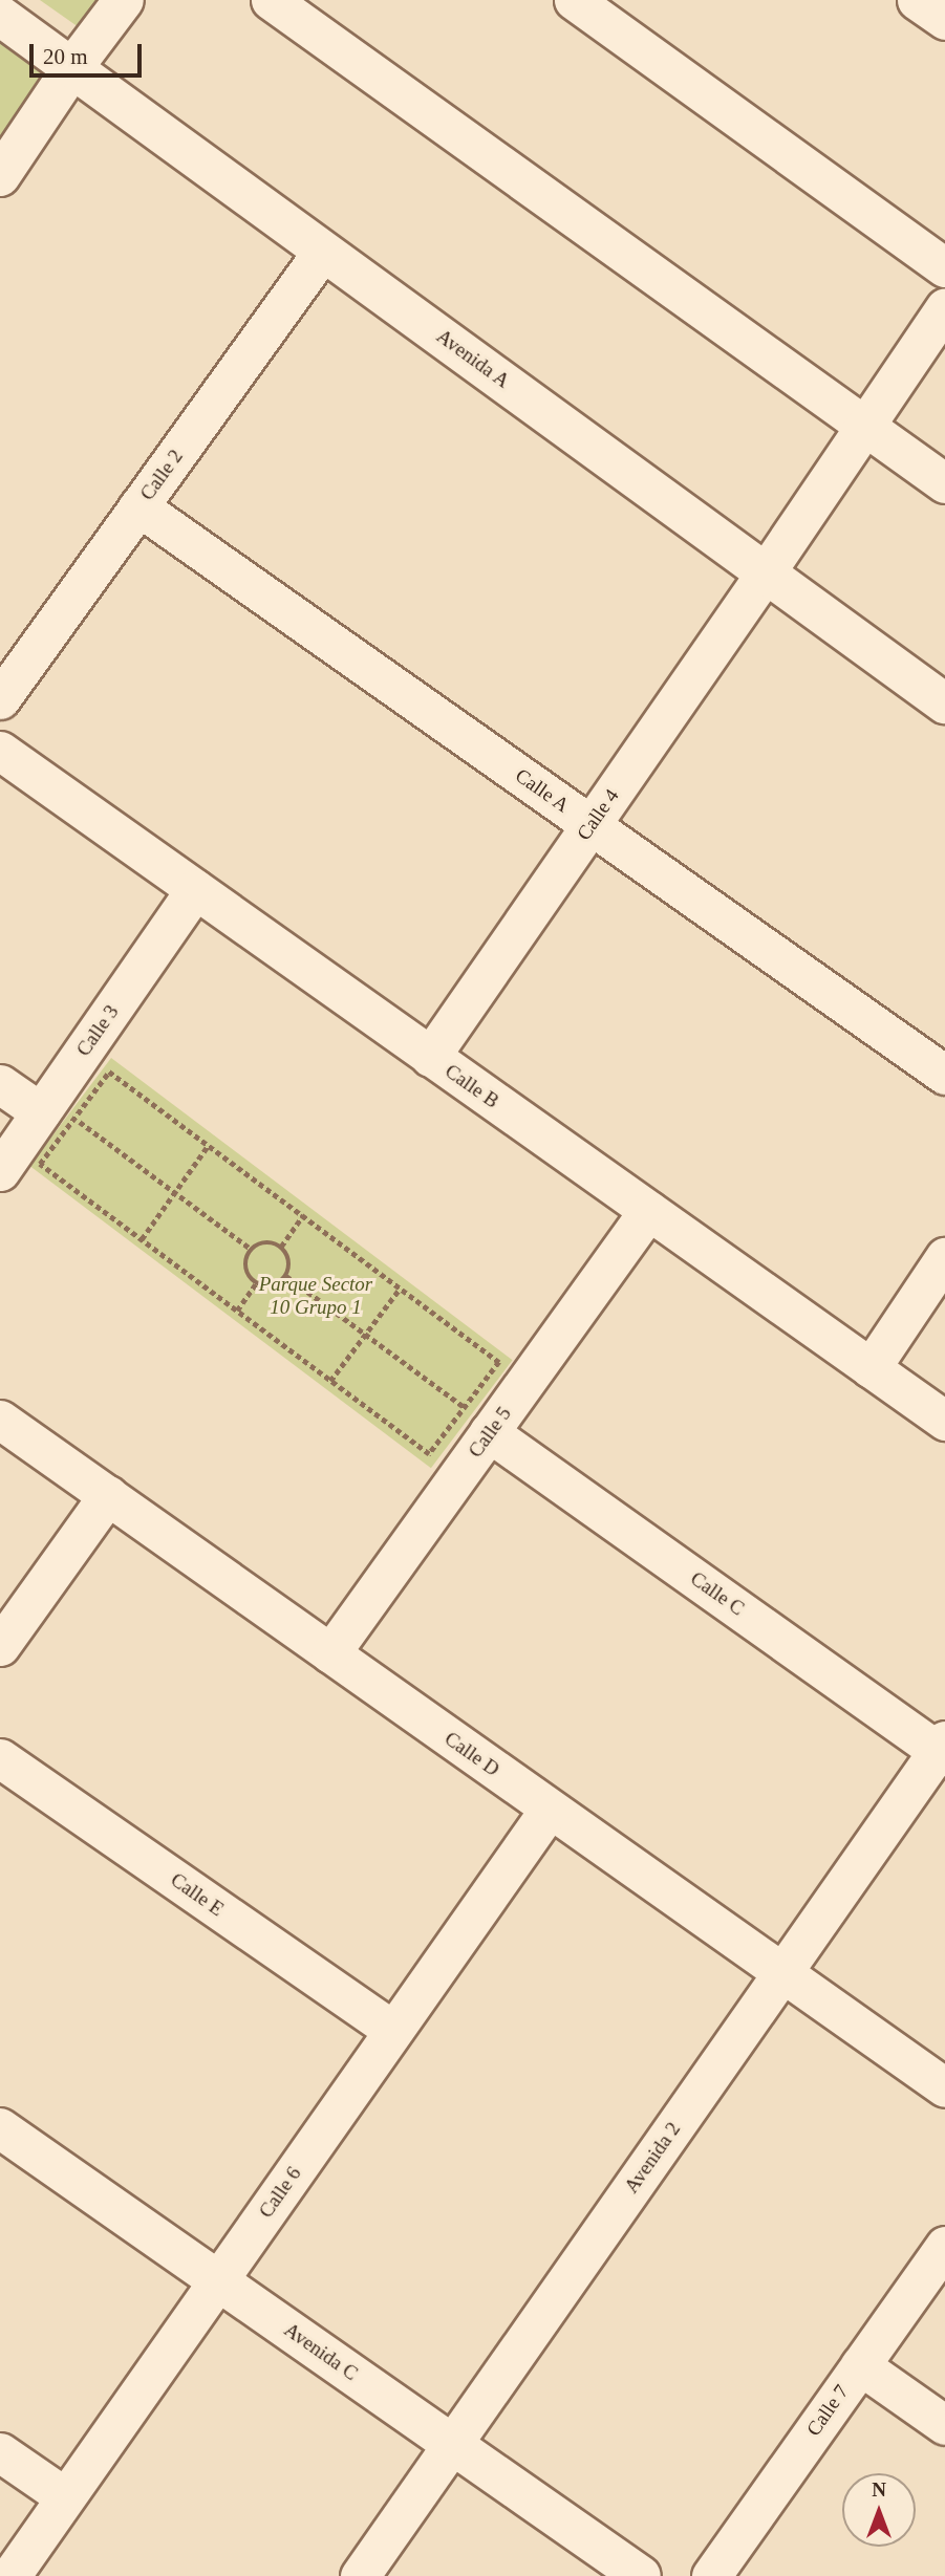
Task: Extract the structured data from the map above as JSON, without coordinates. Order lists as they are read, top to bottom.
{
  "streets": {
    "street": [
      "Avenida A",
      "Calle 2",
      "Calle A",
      "Calle 4",
      "Calle 3",
      "Calle B",
      "Calle 5",
      "Calle C",
      "Calle D",
      "Calle E",
      "Avenida 2",
      "Calle 6",
      "Avenida C",
      "Calle 7"
    ]
  },
  "crossings": [
    ["Avenida A", "Calle 2"],
    ["Avenida A", "Calle 4"],
    ["Calle 2", "Calle A"],
    ["Calle A", "Calle 4"],
    ["Calle 4", "Calle B"],
    ["Calle 3", "Calle B"],
    ["Calle B", "Calle 5"],
    ["Calle 5", "Calle C"],
    ["Calle 5", "Calle D"],
    ["Calle C", "Avenida 2"],
    ["Calle D", "Avenida 2"],
    ["Calle D", "Calle 6"],
    ["Calle E", "Calle 6"],
    ["Avenida 2", "Avenida C"],
    ["Calle 6", "Avenida C"]
  ],
  "parks": ["Parque Sector 10 Grupo 1"],
  "scale_bar": "20 m",
  "north": "top"
}
